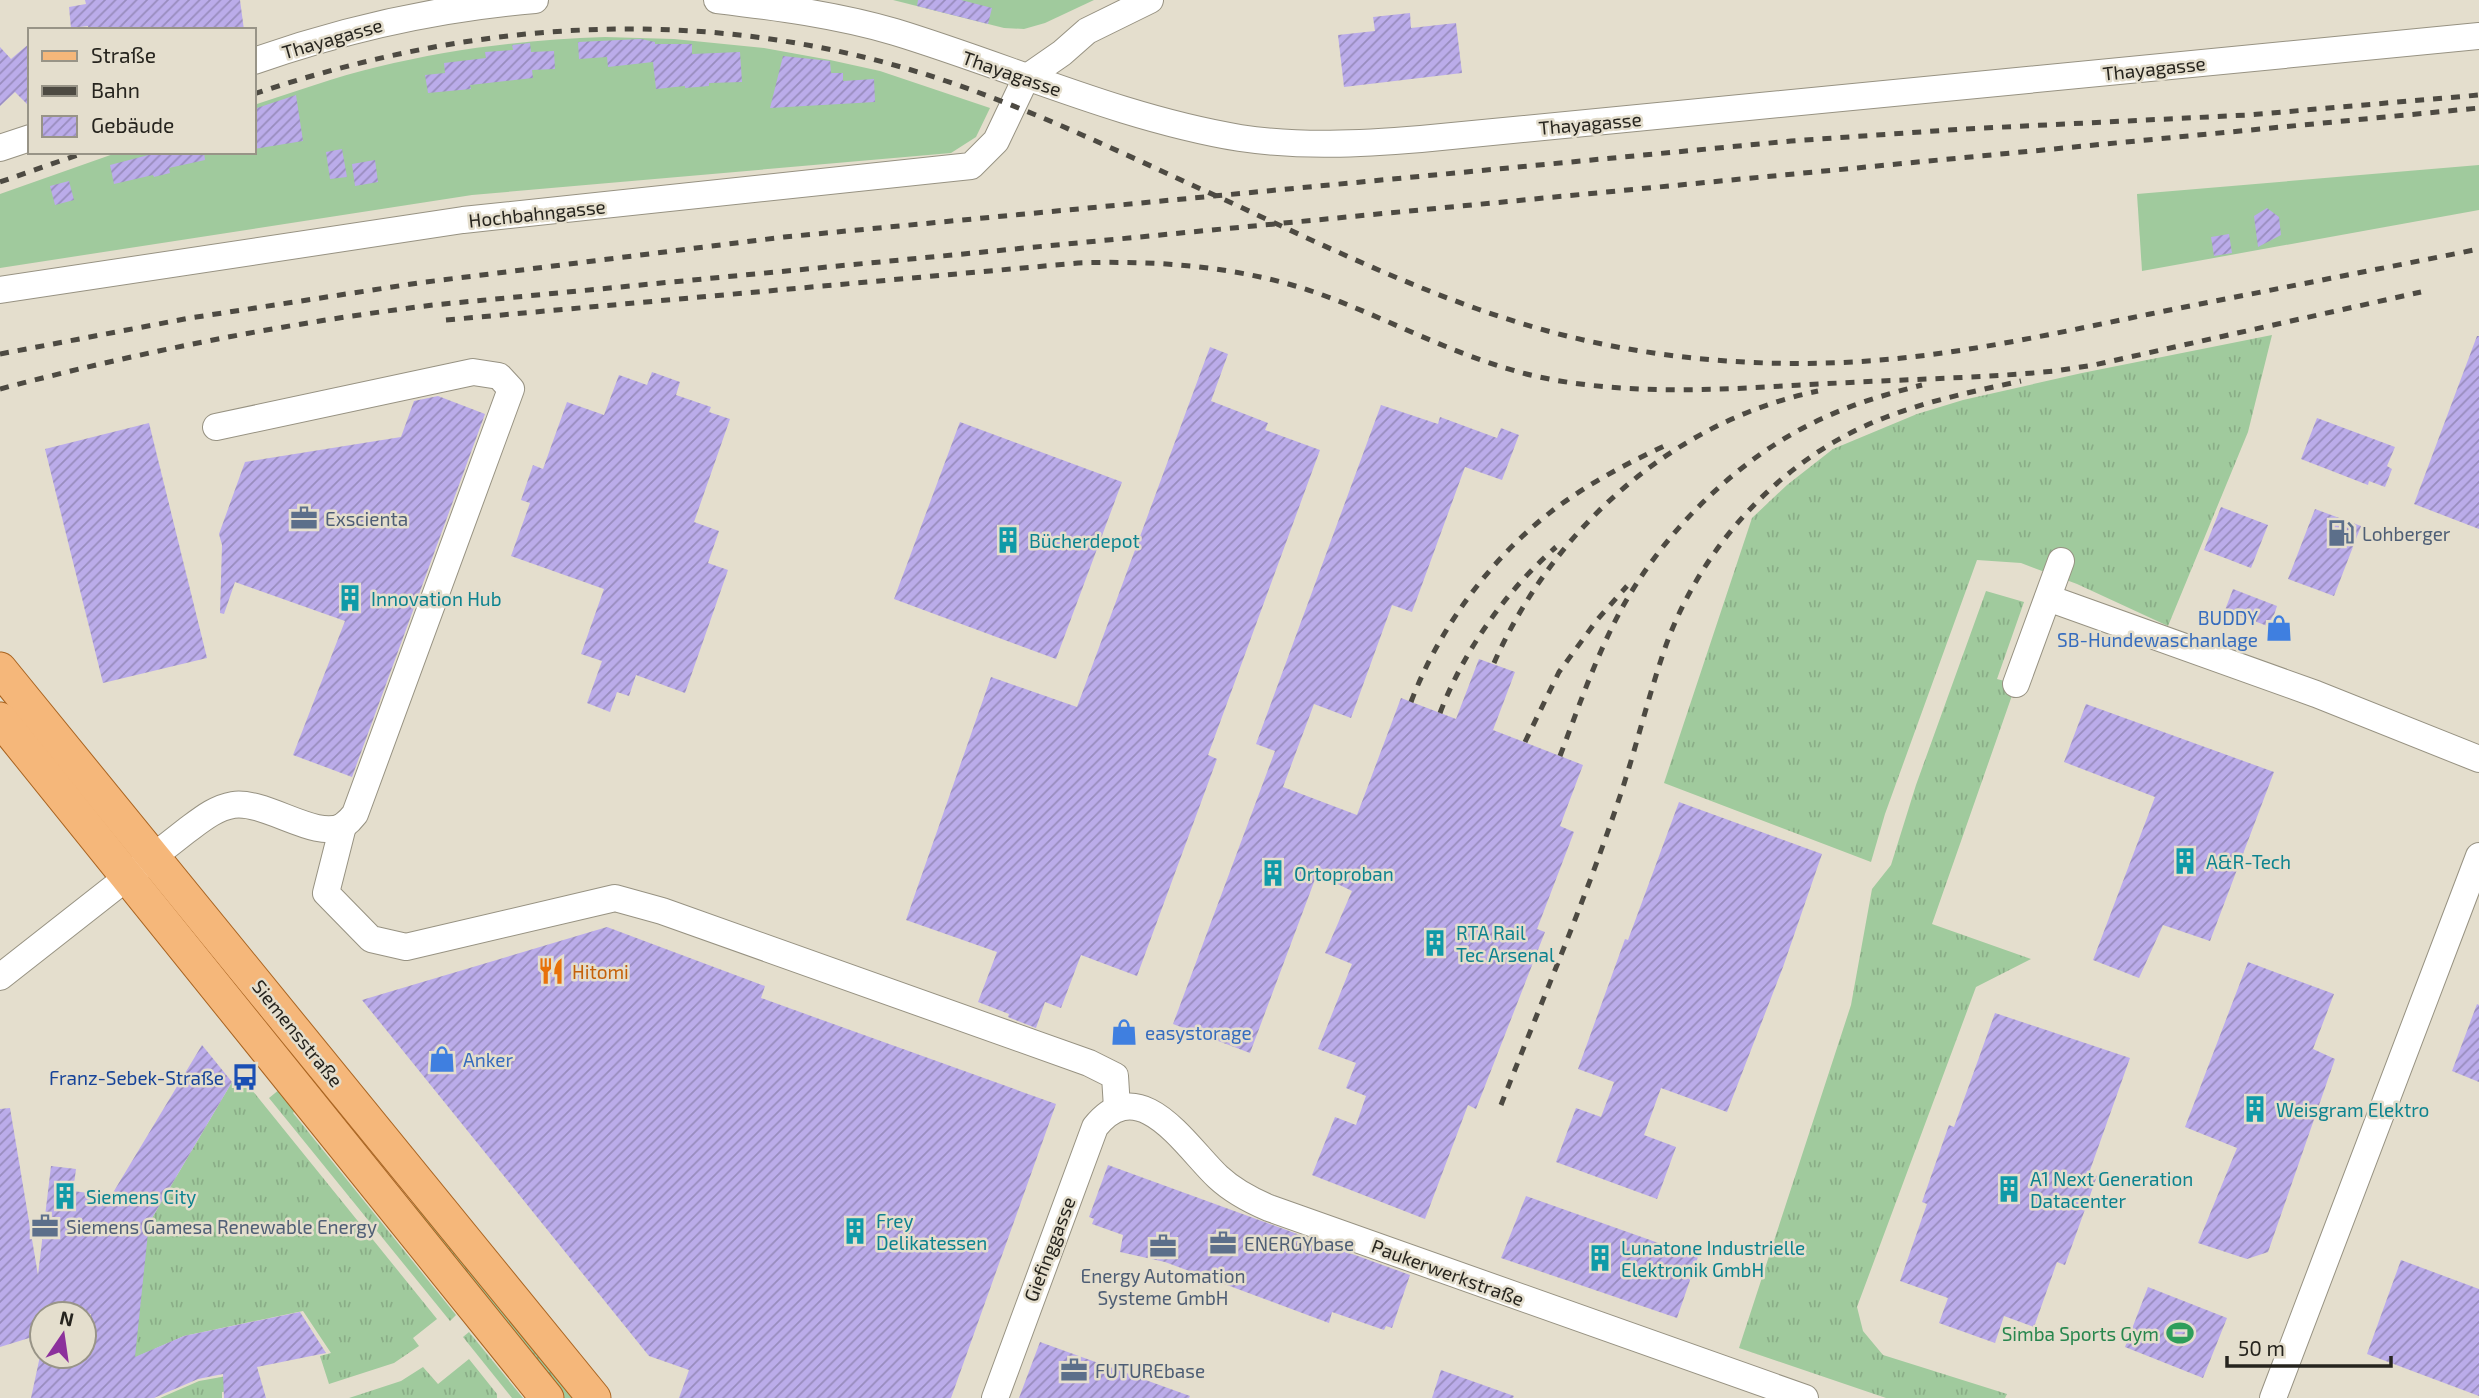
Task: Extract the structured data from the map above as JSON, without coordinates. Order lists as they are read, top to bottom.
{
  "streets": {
    "main road": ["Siemensstraße"],
    "street": [
      "Thayagasse",
      "Hochbahngasse",
      "Giefinggasse",
      "Paukerwerkstraße"
    ]
  },
  "crossings": [
    ["Thayagasse", "Hochbahngasse"],
    ["Giefinggasse", "Paukerwerkstraße"]
  ],
  "places": {
    "office": [
      "Exscienta",
      "Siemens Gamesa Renewable Energy",
      "ENERGYbase",
      "Energy Automation Systeme GmbH",
      "FUTUREbase"
    ],
    "fuel station": ["Lohberger"],
    "building": [
      "Bücherdepot",
      "Innovation Hub",
      "A&R-Tech",
      "Ortoproban",
      "RTA Rail Tec Arsenal",
      "Weisgram Elektro",
      "A1 Next Generation Datacenter",
      "Siemens City",
      "Frey Delikatessen",
      "Lunatone Industrielle Elektronik GmbH"
    ],
    "shop": ["BUDDY SB-Hundewaschanlage", "easystorage", "Anker"],
    "restaurant": ["Hitomi"],
    "bus stop": ["Franz-Sebek-Straße"],
    "sports": ["Simba Sports Gym"]
  },
  "legend": ["Straße", "Bahn", "Gebäude"],
  "scale_bar": "50 m",
  "north": "top"
}
